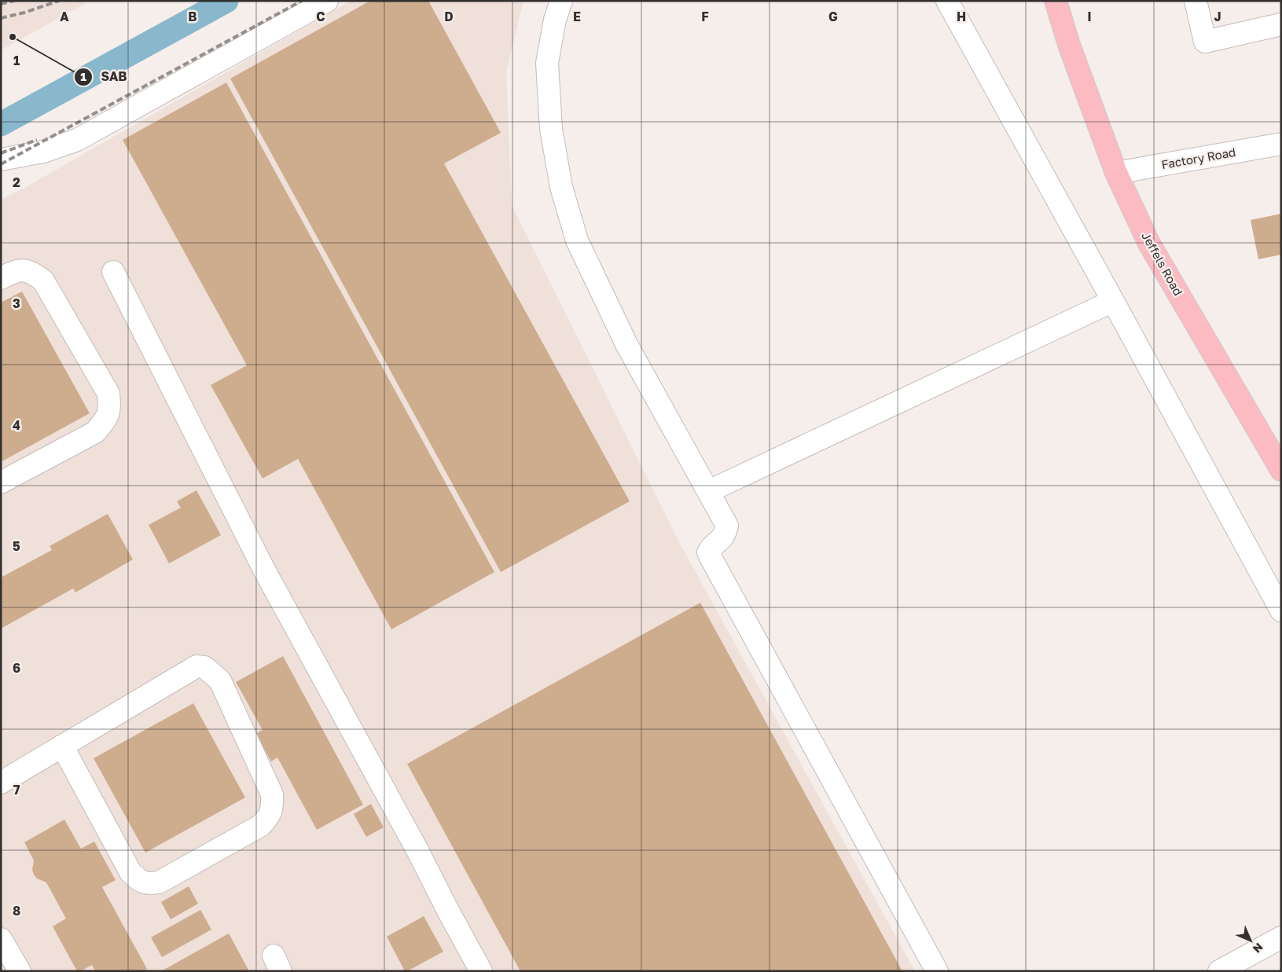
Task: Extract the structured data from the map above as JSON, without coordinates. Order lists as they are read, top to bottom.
{
  "streets": {
    "main road": ["Jeffels Road"],
    "street": ["Factory Road"]
  },
  "crossings": [
    ["Factory Road", "Jeffels Road"]
  ],
  "places": ["SAB"],
  "north": "bottom right",
  "grid": {
    "columns": [
      "A",
      "B",
      "C",
      "D",
      "E",
      "F",
      "G",
      "H",
      "I",
      "J"
    ],
    "rows": [
      "1",
      "2",
      "3",
      "4",
      "5",
      "6",
      "7",
      "8"
    ]
  }
}
